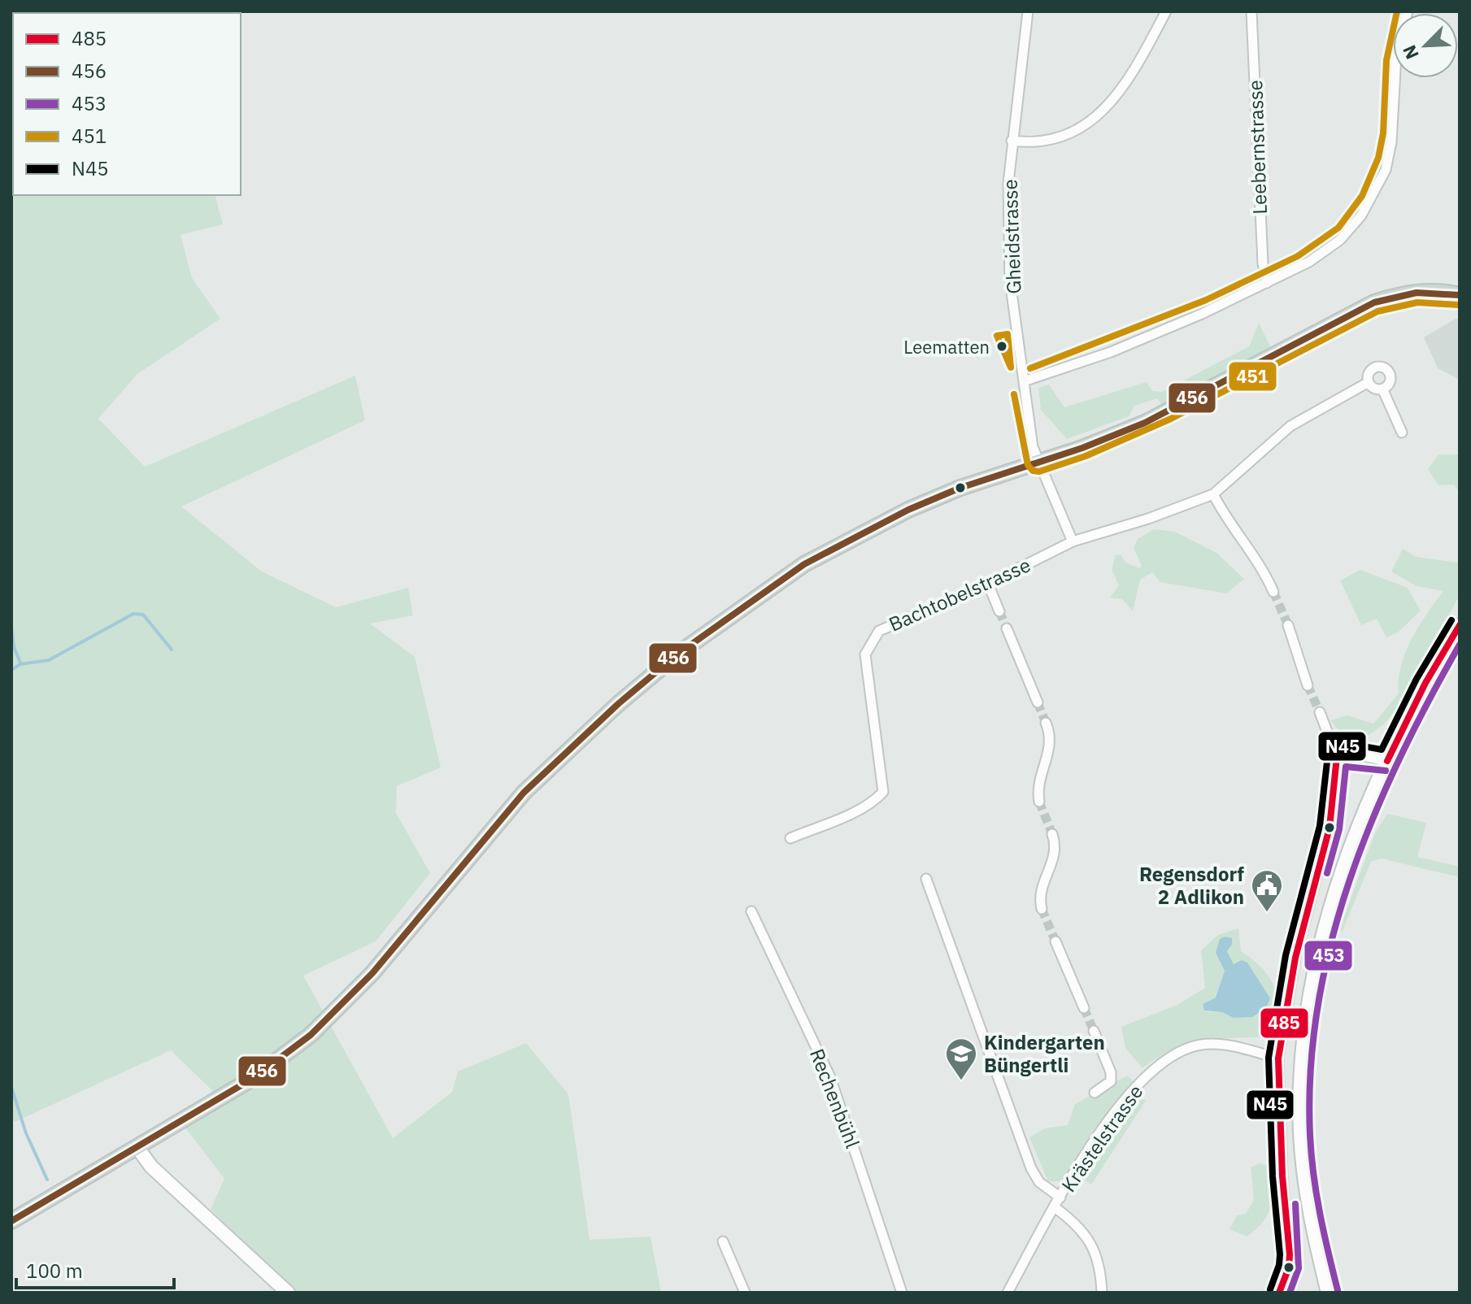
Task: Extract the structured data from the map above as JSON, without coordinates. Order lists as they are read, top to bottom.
{
  "streets": {
    "street": [
      "Leebernstrasse",
      "Gheidstrasse",
      "Bachtobelstrasse",
      "Rechenbühl",
      "Krästelstrasse"
    ]
  },
  "places": {
    "other": ["Leematten"],
    "public building": ["Regensdorf 2 Adlikon"],
    "school or university": ["Kindergarten Büngertli"]
  },
  "lines": [
    "transit line 451",
    "transit line 456",
    "transit line N45",
    "transit line 485",
    "transit line 453"
  ],
  "legend": [
    "485",
    "456",
    "453",
    "451",
    "N45"
  ],
  "scale_bar": "100 m",
  "north": "bottom left"
}
